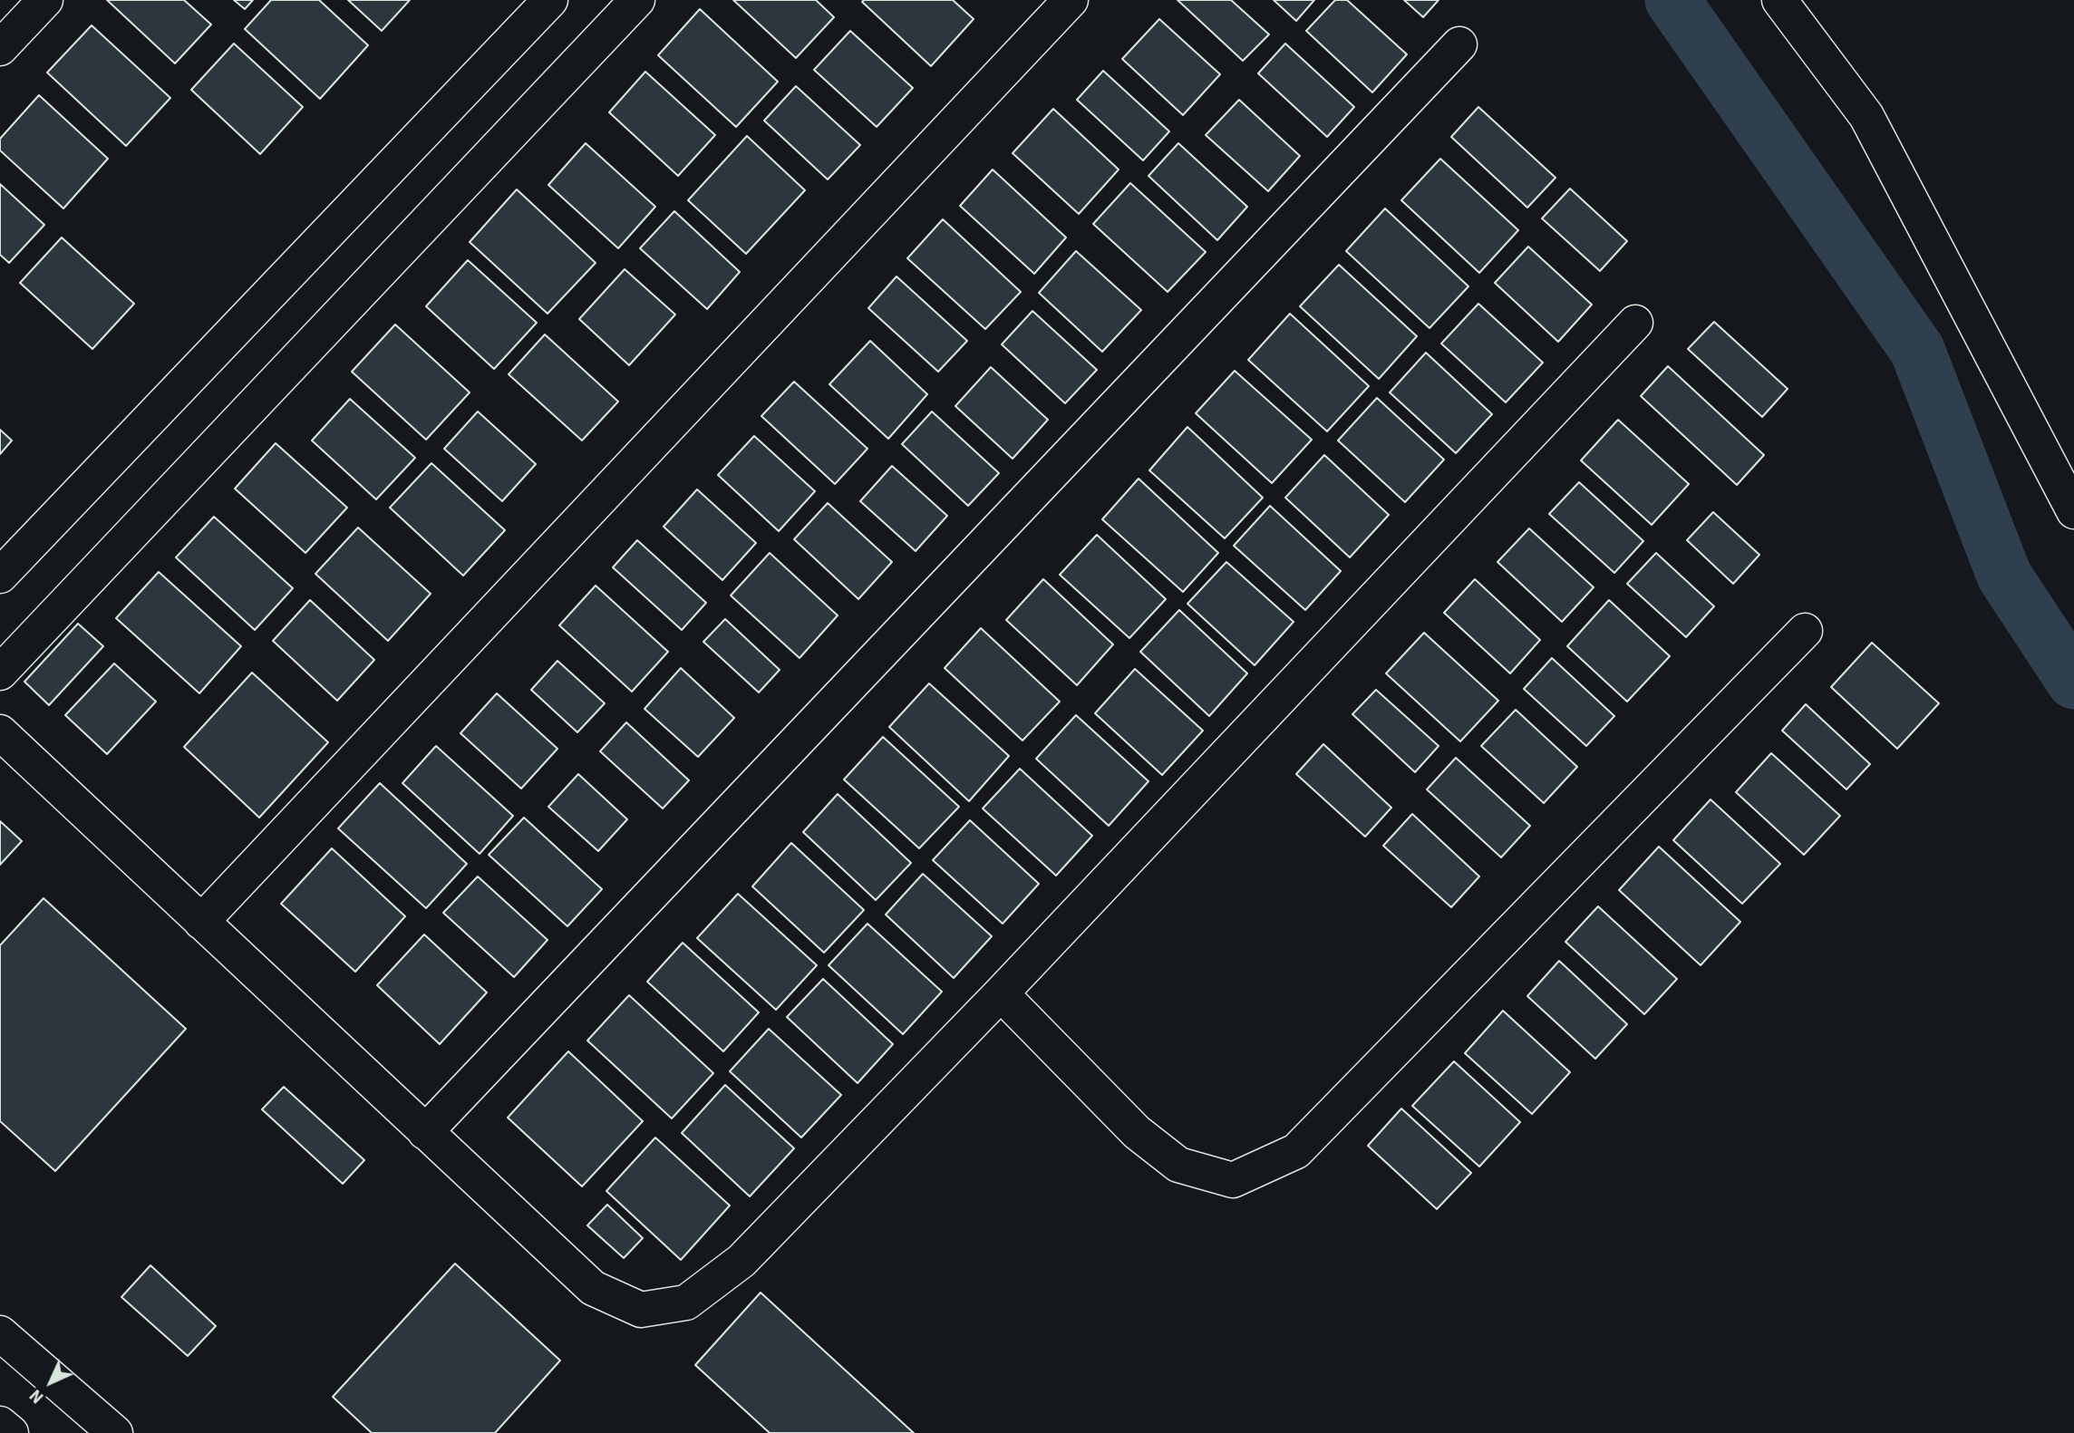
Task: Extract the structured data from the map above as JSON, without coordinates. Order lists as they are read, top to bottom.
{
  "north": "bottom left"
}
